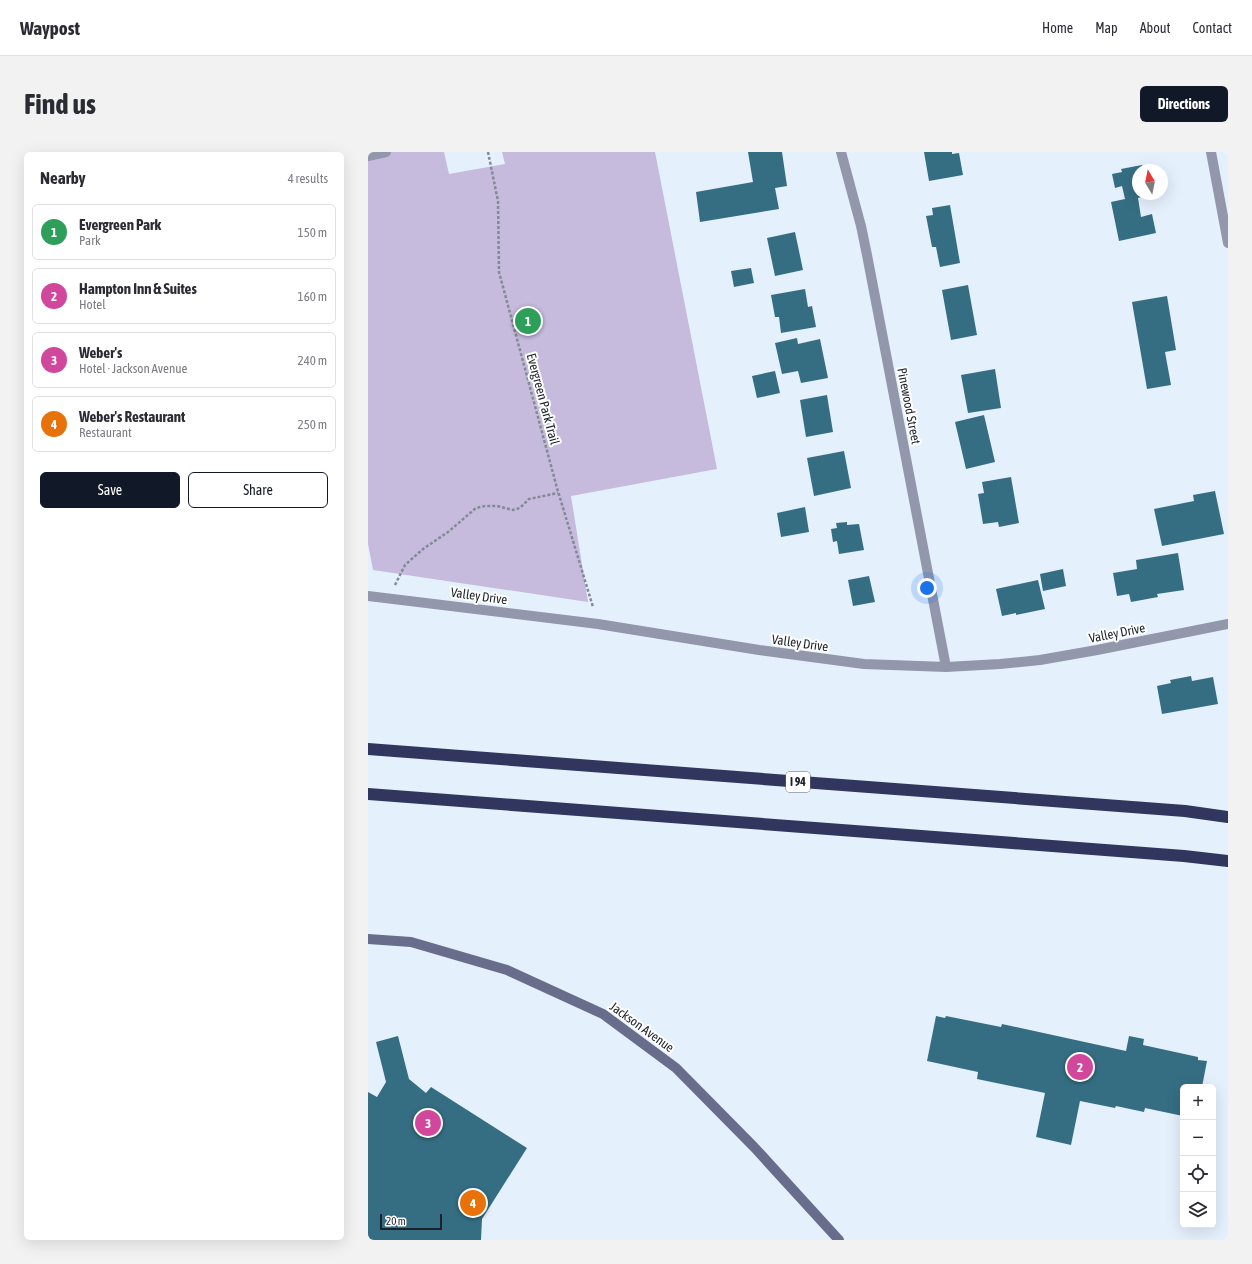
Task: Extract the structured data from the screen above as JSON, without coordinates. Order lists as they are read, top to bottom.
{
  "streets": {
    "highway": ["I 94"],
    "main road": ["Jackson Avenue"],
    "street": ["Pinewood Street", "Valley Drive"],
    "path": ["Evergreen Park Trail"]
  },
  "crossings": [
    ["Evergreen Park Trail", "Valley Drive"],
    ["Pinewood Street", "Valley Drive"]
  ],
  "scale_bar": "20 m",
  "north": "top",
  "page": {
    "header": "Waypost",
    "nav": [
      "Home",
      "Map",
      "About",
      "Contact"
    ],
    "buttons": [
      "Directions",
      ["Save", "Share"]
    ],
    "title": "Find us",
    "heading": ["Nearby", "4 results"],
    "list": [
      {
        "mark": "1",
        "name": "Evergreen Park",
        "note": "Park",
        "value": "150 m"
      },
      {
        "mark": "2",
        "name": "Hampton Inn & Suites",
        "note": "Hotel",
        "value": "160 m"
      },
      {
        "mark": "3",
        "name": "Weber's",
        "note": "Hotel · Jackson Avenue",
        "value": "240 m"
      },
      {
        "mark": "4",
        "name": "Weber's Restaurant",
        "note": "Restaurant",
        "value": "250 m"
      }
    ],
    "pins": [
      "1",
      "2",
      "3",
      "4"
    ],
    "map_buttons": ["+", "−"],
    "scale": "20 m"
  }
}
